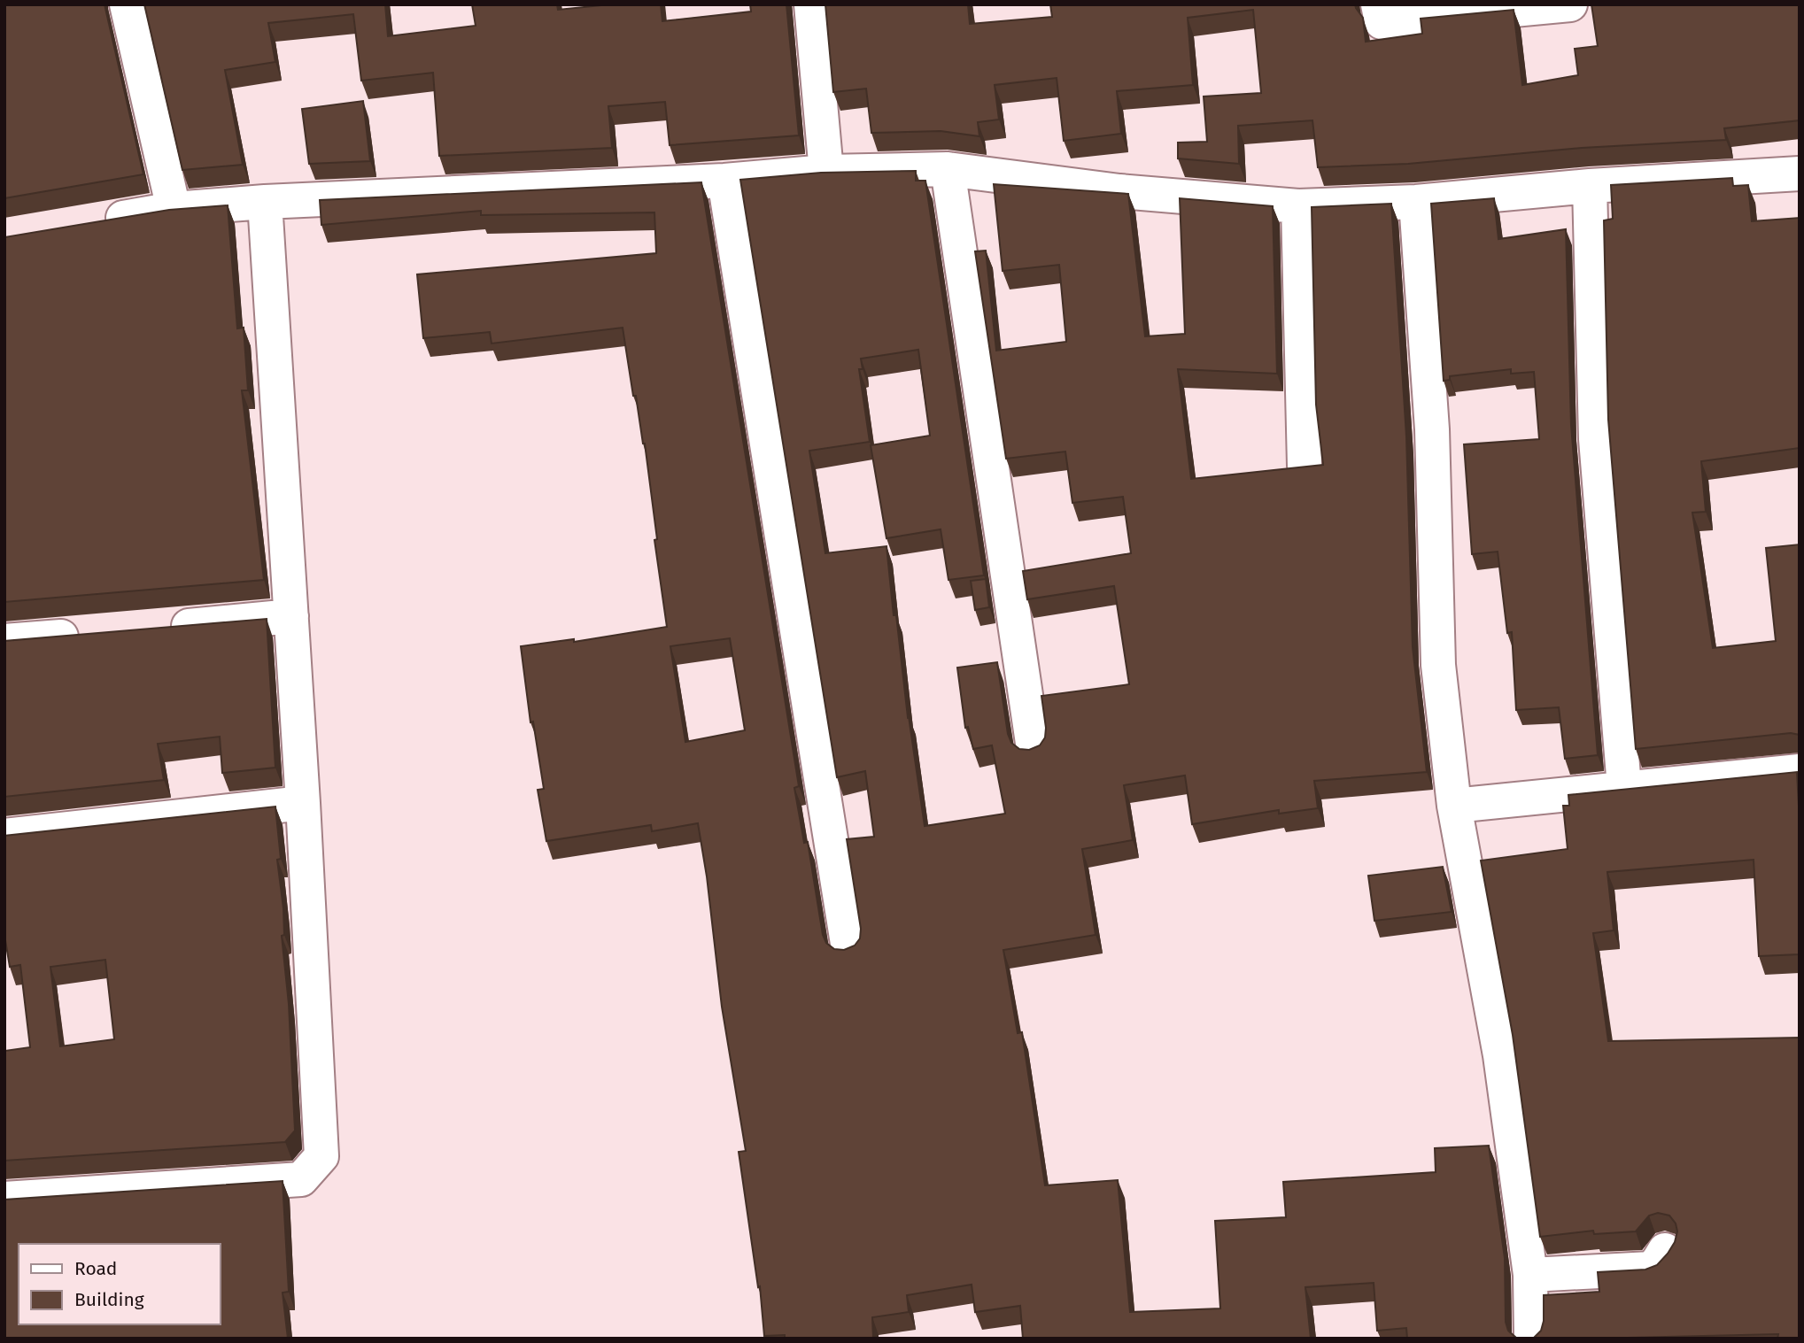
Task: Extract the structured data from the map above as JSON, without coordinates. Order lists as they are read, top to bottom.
{
  "legend": ["Road", "Building"]
}
